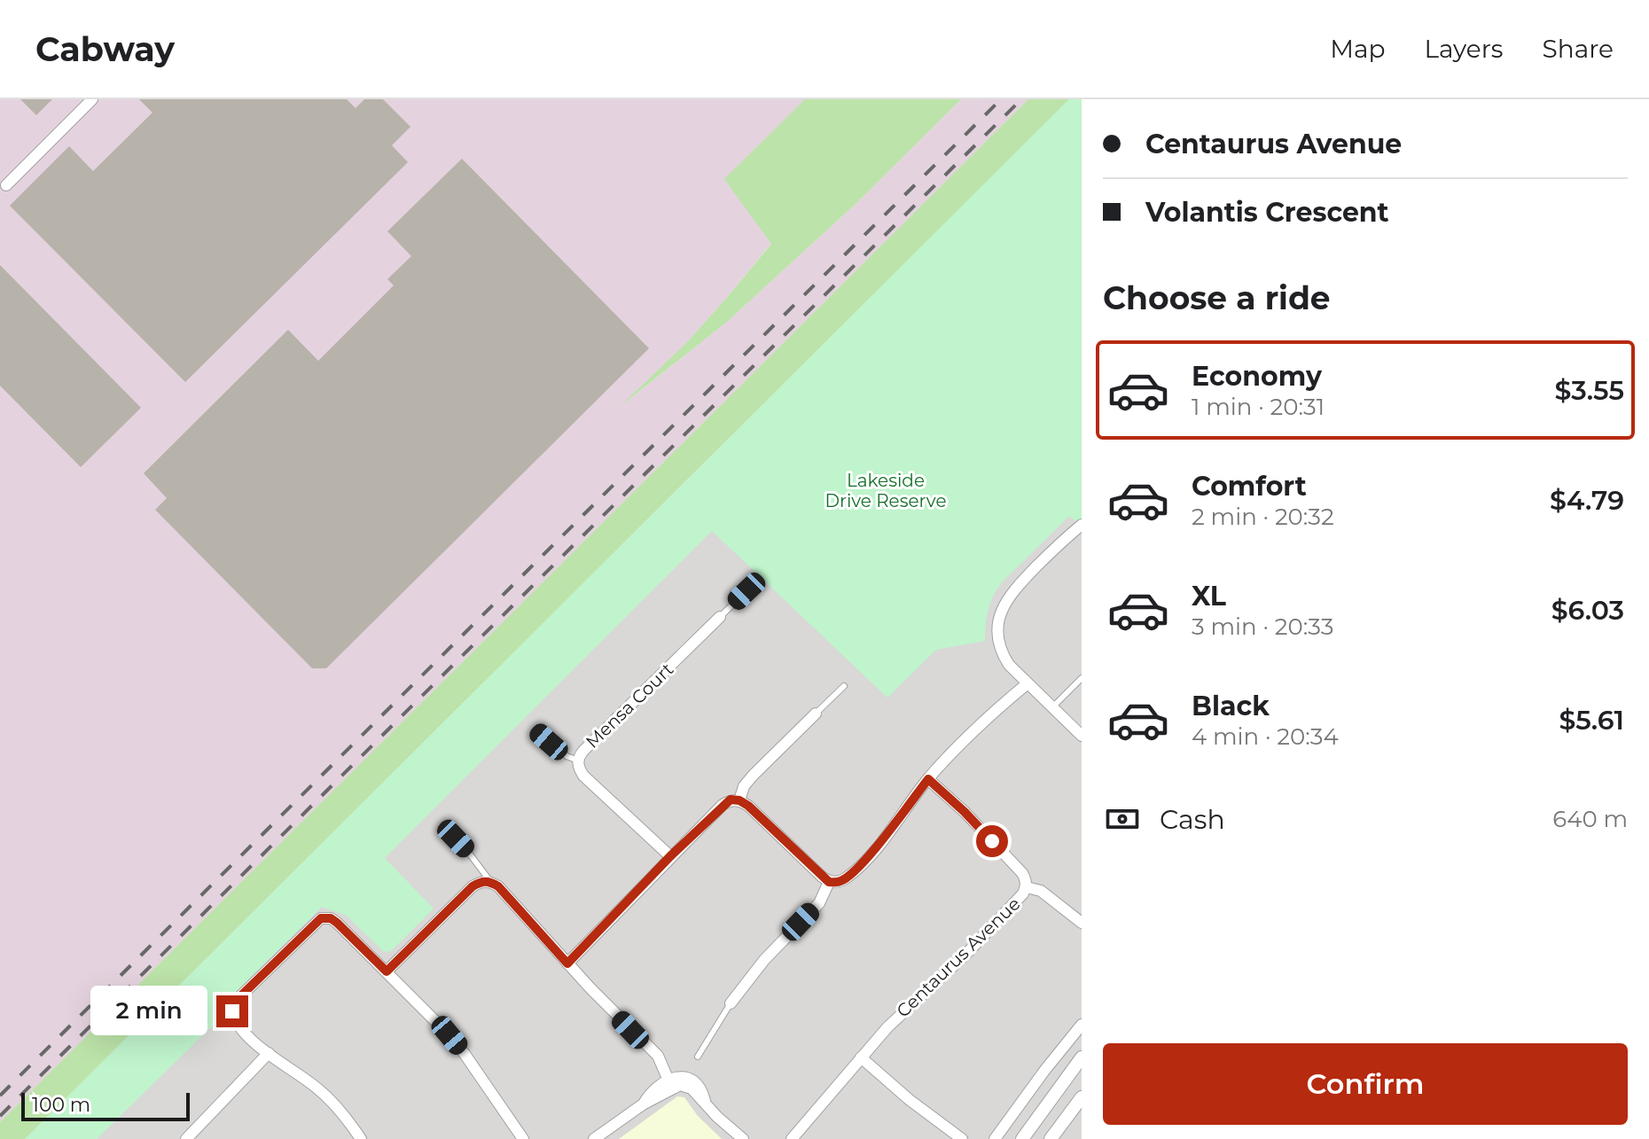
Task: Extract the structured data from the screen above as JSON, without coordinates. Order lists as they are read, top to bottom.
{
  "streets": {
    "street": ["Mensa Court", "Centaurus Avenue"]
  },
  "parks": ["Lakeside Drive Reserve"],
  "scale_bar": "100 m",
  "page": {
    "header": "Cabway",
    "nav": ["Map", "Layers", "Share"],
    "banner": ["Centaurus Avenue", "Volantis Crescent"],
    "heading": "Choose a ride",
    "list": [
      {
        "name": "Economy",
        "note": "1 min · 20:31",
        "value": "$3.55"
      },
      {
        "name": "Comfort",
        "note": "2 min · 20:32",
        "value": "$4.79"
      },
      {
        "name": "XL",
        "note": "3 min · 20:33",
        "value": "$6.03"
      },
      {
        "name": "Black",
        "note": "4 min · 20:34",
        "value": "$5.61"
      }
    ],
    "pay": ["Cash", "640 m"],
    "bubble": "2 min",
    "buttons": "Confirm",
    "scale": "100 m"
  }
}
